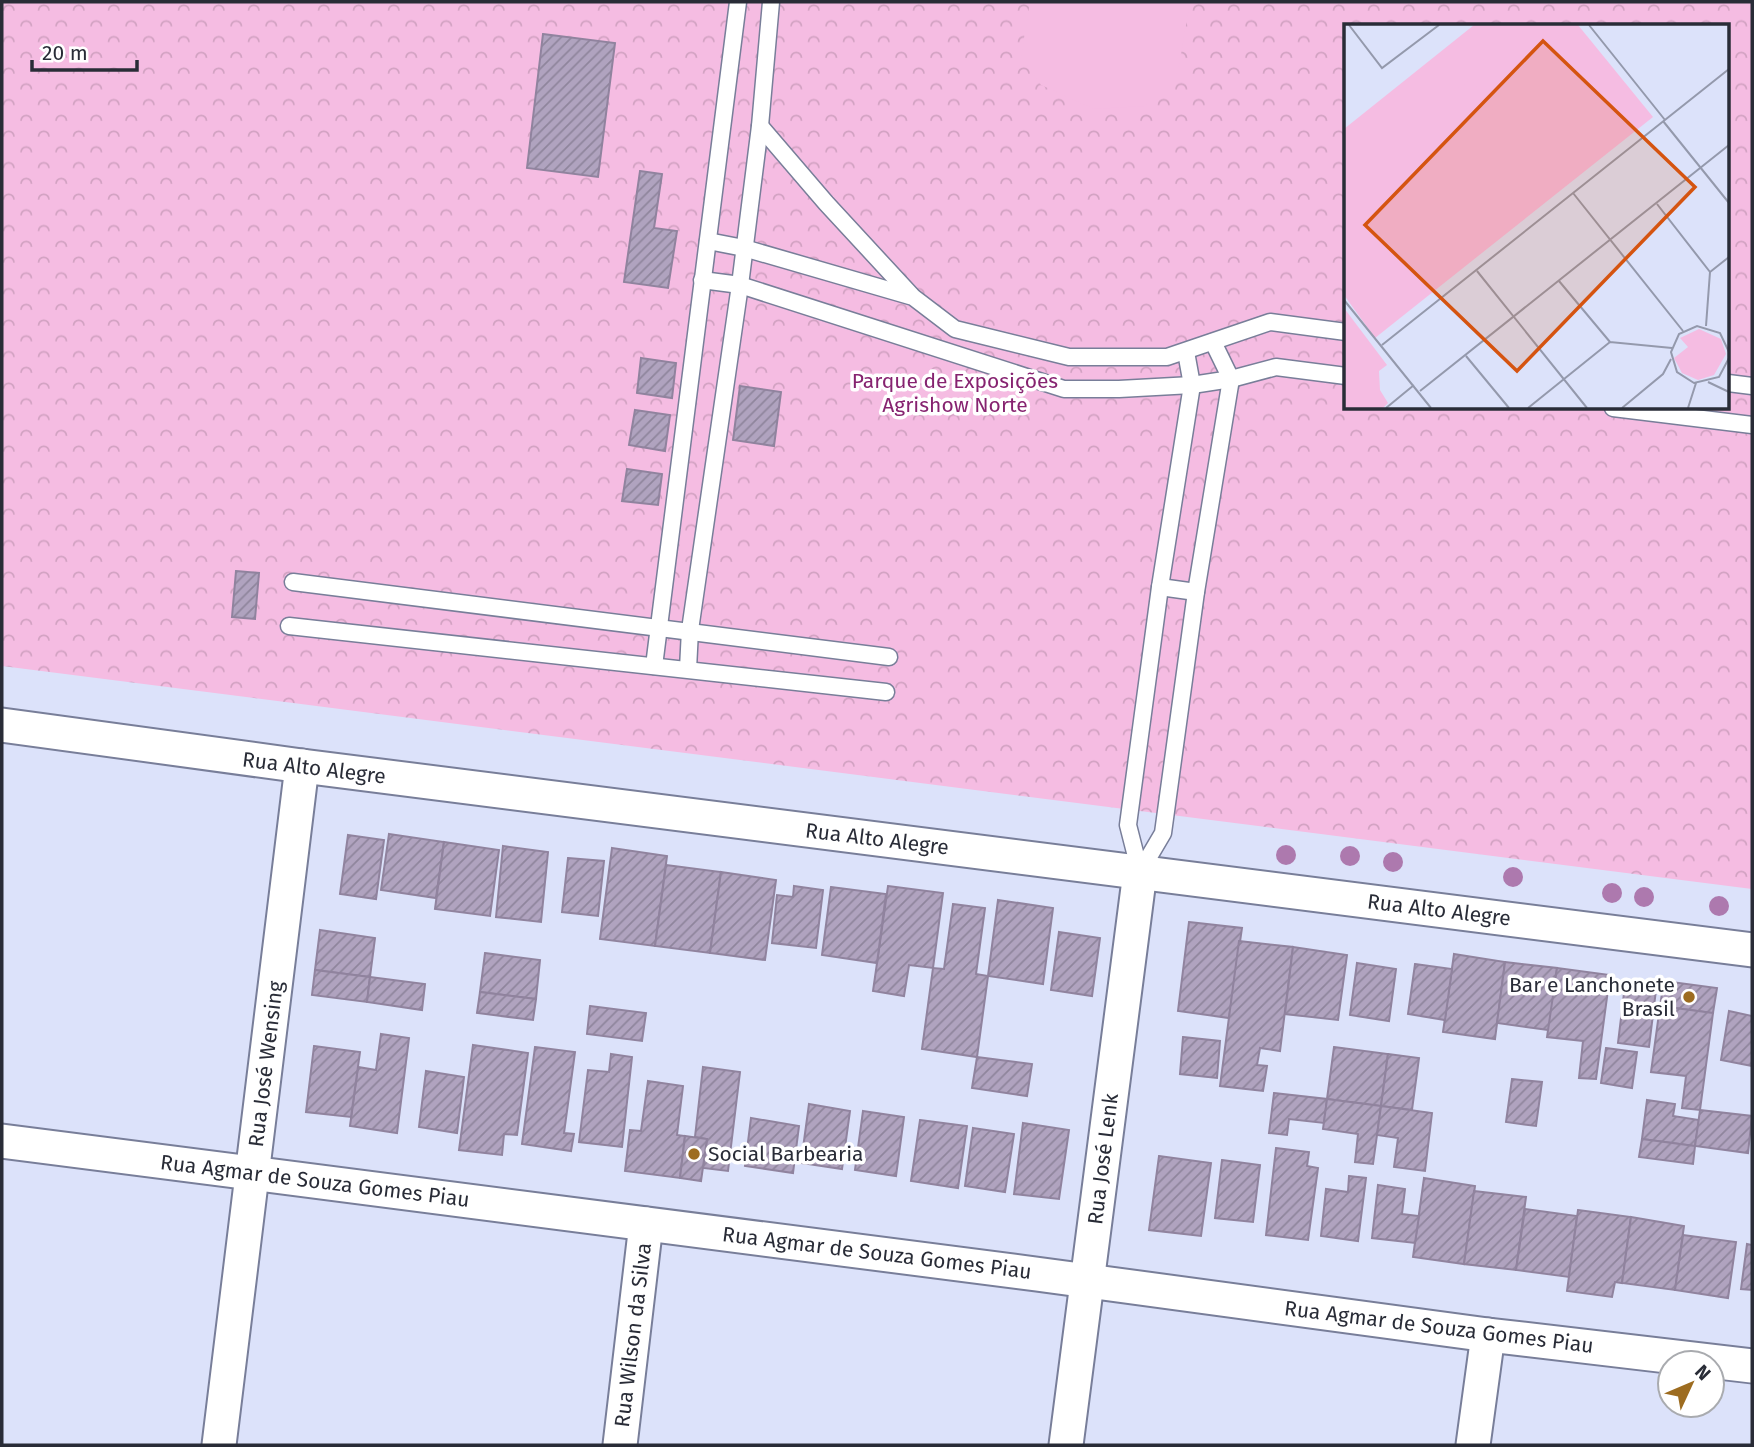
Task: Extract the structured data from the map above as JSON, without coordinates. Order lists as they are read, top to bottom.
{
  "streets": {
    "street": [
      "Rua Alto Alegre",
      "Rua José Wensing",
      "Rua José Lenk",
      "Rua Agmar de Souza Gomes Piau",
      "Rua Wilson da Silva"
    ]
  },
  "crossings": [
    ["Rua Alto Alegre", "Rua José Wensing"],
    ["Rua Alto Alegre", "Rua José Lenk"],
    ["Rua José Wensing", "Rua Agmar de Souza Gomes Piau"],
    ["Rua José Lenk", "Rua Agmar de Souza Gomes Piau"],
    ["Rua Agmar de Souza Gomes Piau", "Rua Wilson da Silva"]
  ],
  "parks": ["Parque de Exposições Agrishow Norte"],
  "places": ["Bar e Lanchonete Brasil", "Social Barbearia"],
  "scale_bar": "20 m",
  "north": "top right"
}
